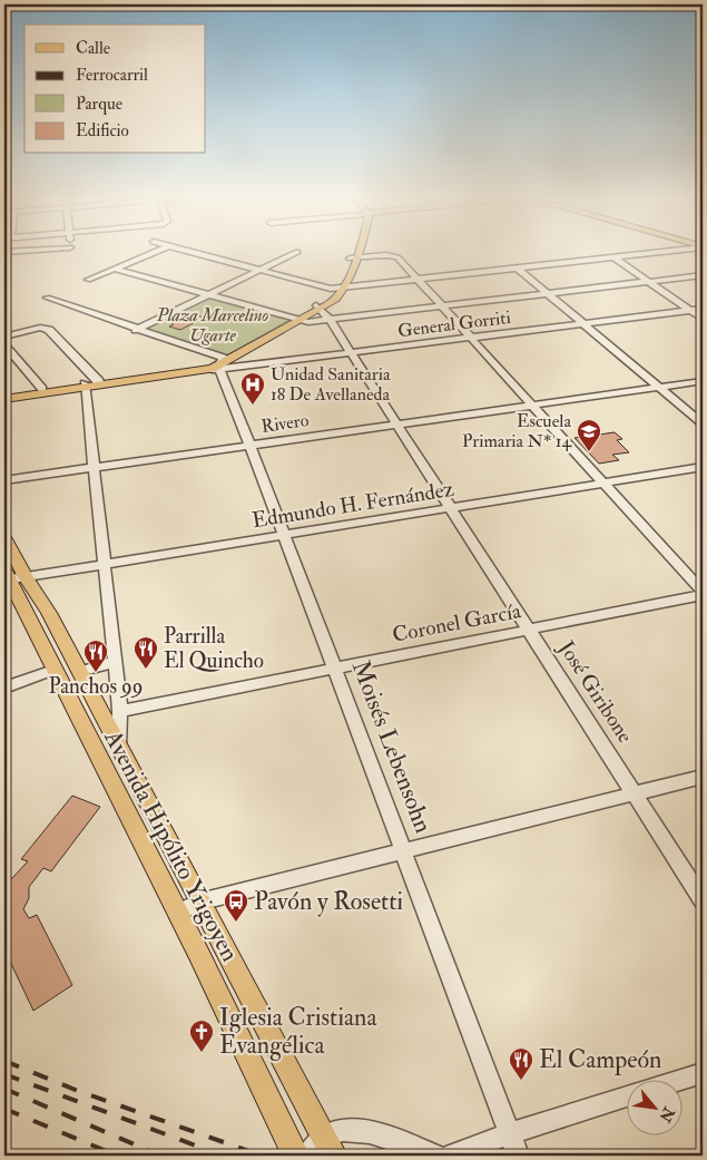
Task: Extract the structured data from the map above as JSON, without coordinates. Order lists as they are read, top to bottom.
{
  "streets": {
    "main road": ["Avenida Hipólito Yrigoyen"],
    "street": [
      "General Gorriti",
      "Rivero",
      "Edmundo H. Fernández",
      "Coronel García",
      "José Giribone",
      "Moisés Lebensohn"
    ]
  },
  "crossings": [
    ["General Gorriti", "José Giribone"],
    ["General Gorriti", "Moisés Lebensohn"],
    ["Rivero", "José Giribone"],
    ["Rivero", "Moisés Lebensohn"],
    ["Edmundo H. Fernández", "José Giribone"],
    ["Edmundo H. Fernández", "Moisés Lebensohn"],
    ["Edmundo H. Fernández", "Avenida Hipólito Yrigoyen"],
    ["Coronel García", "José Giribone"],
    ["Coronel García", "Moisés Lebensohn"]
  ],
  "parks": ["Plaza Marcelino Ugarte"],
  "places": {
    "hospital": ["Unidad Sanitaria 18 De Avellaneda"],
    "school or university": ["Escuela Primaria N* 14"],
    "restaurant": ["Parrilla El Quincho", "Panchos 99", "El Campeón"],
    "bus stop": ["Pavón y Rosetti"],
    "church": ["Iglesia Cristiana Evangélica"]
  },
  "legend": [
    "Calle",
    "Ferrocarril",
    "Parque",
    "Edificio"
  ],
  "north": "bottom right"
}
